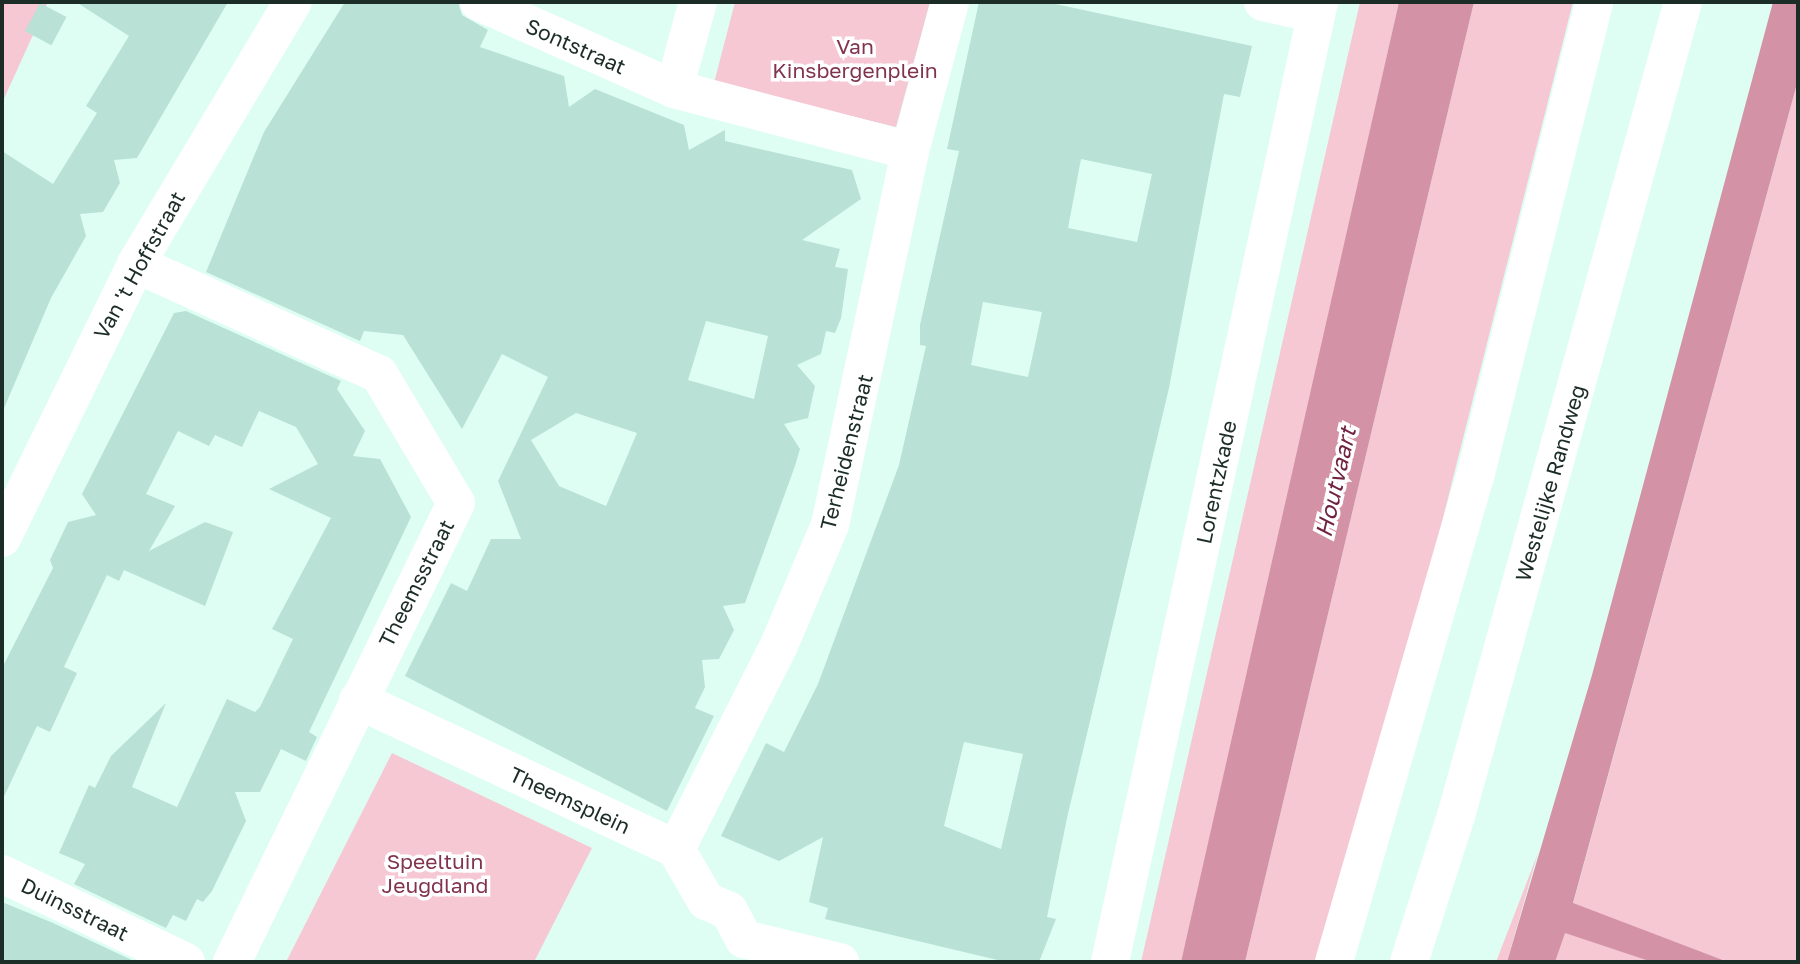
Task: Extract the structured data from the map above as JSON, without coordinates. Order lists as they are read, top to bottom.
{
  "streets": {
    "street": [
      "Sontstraat",
      "Van 't Hoffstraat",
      "Terheidenstraat",
      "Lorentzkade",
      "Westelijke Randweg",
      "Theemsstraat",
      "Theemsplein",
      "Duinsstraat"
    ]
  },
  "crossings": [
    ["Van 't Hoffstraat", "Theemsstraat"],
    ["Terheidenstraat", "Theemsplein"],
    ["Theemsstraat", "Theemsplein"]
  ],
  "water": ["Houtvaart"],
  "parks": ["Van Kinsbergenplein", "Speeltuin Jeugdland"]
}
